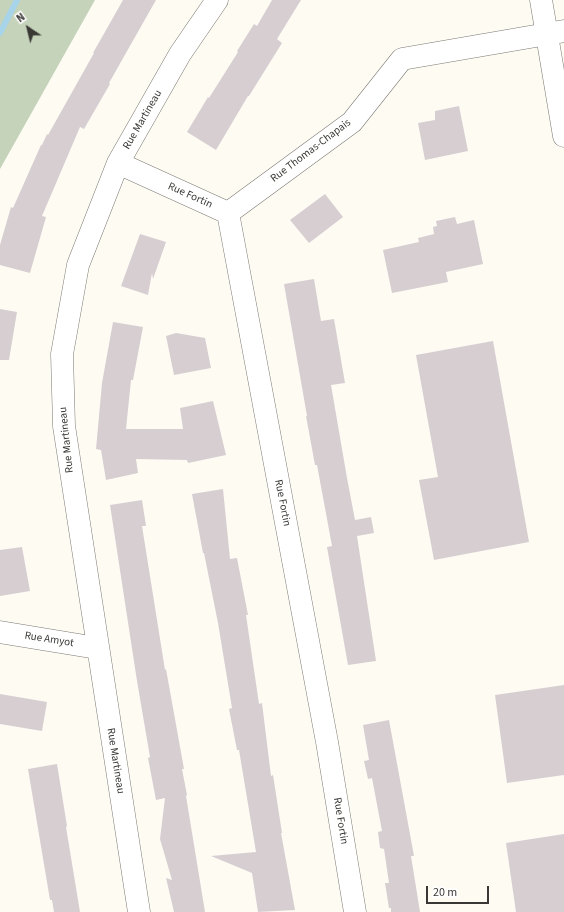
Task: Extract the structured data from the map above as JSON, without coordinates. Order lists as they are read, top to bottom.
{
  "streets": {
    "street": [
      "Rue Martineau",
      "Rue Thomas-Chapais",
      "Rue Fortin",
      "Rue Amyot"
    ]
  },
  "crossings": [
    ["Rue Martineau", "Rue Fortin"],
    ["Rue Martineau", "Rue Amyot"],
    ["Rue Thomas-Chapais", "Rue Fortin"]
  ],
  "scale_bar": "20 m",
  "north": "top left"
}
